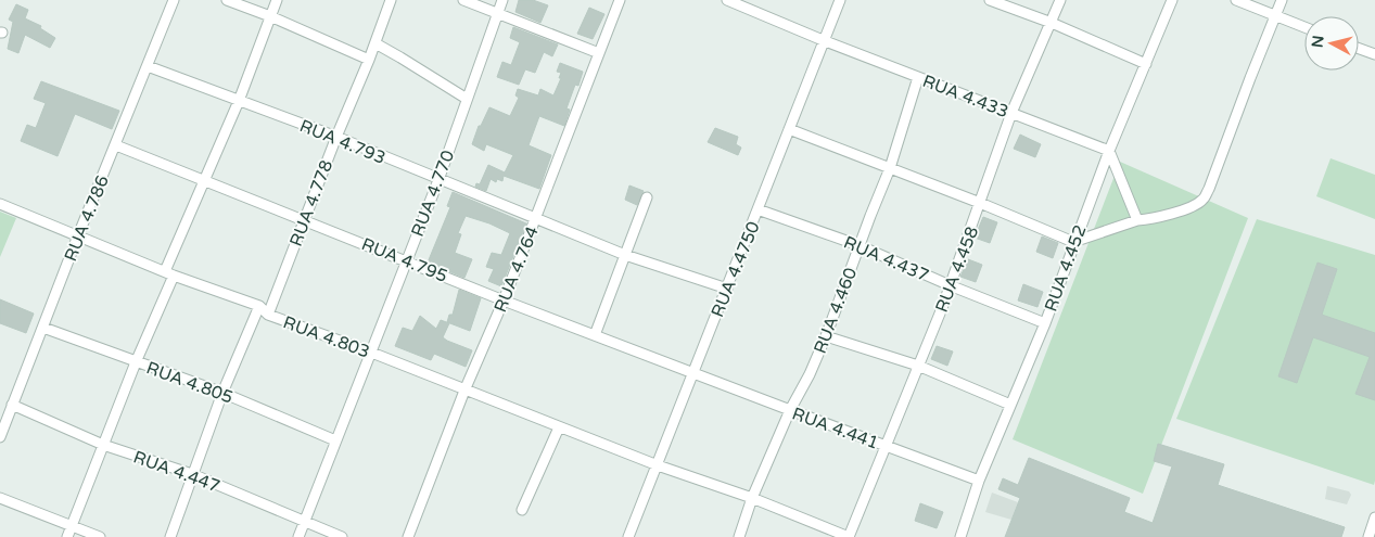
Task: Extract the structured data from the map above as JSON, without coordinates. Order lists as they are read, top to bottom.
{
  "streets": {
    "street": [
      "RUA 4.433",
      "RUA 4.793",
      "RUA 4.770",
      "RUA 4.778",
      "RUA 4.786",
      "RUA 4.437",
      "RUA 4.795",
      "RUA 4.452",
      "RUA 4.764",
      "RUA 4.4750",
      "RUA 4.458",
      "RUA 4.460",
      "RUA 4.803",
      "RUA 4.805",
      "RUA 4.441",
      "RUA 4.447"
    ]
  },
  "crossings": [
    ["RUA 4.433", "RUA 4.452"],
    ["RUA 4.433", "RUA 4.4750"],
    ["RUA 4.433", "RUA 4.458"],
    ["RUA 4.433", "RUA 4.460"],
    ["RUA 4.793", "RUA 4.770"],
    ["RUA 4.793", "RUA 4.778"],
    ["RUA 4.793", "RUA 4.786"],
    ["RUA 4.793", "RUA 4.764"],
    ["RUA 4.793", "RUA 4.4750"],
    ["RUA 4.770", "RUA 4.795"],
    ["RUA 4.770", "RUA 4.803"],
    ["RUA 4.770", "RUA 4.805"],
    ["RUA 4.770", "RUA 4.447"],
    ["RUA 4.778", "RUA 4.795"],
    ["RUA 4.778", "RUA 4.803"],
    ["RUA 4.786", "RUA 4.795"],
    ["RUA 4.786", "RUA 4.803"],
    ["RUA 4.786", "RUA 4.805"],
    ["RUA 4.786", "RUA 4.447"],
    ["RUA 4.437", "RUA 4.452"],
    ["RUA 4.437", "RUA 4.4750"],
    ["RUA 4.437", "RUA 4.458"],
    ["RUA 4.437", "RUA 4.460"],
    ["RUA 4.795", "RUA 4.764"],
    ["RUA 4.795", "RUA 4.4750"],
    ["RUA 4.795", "RUA 4.441"],
    ["RUA 4.452", "RUA 4.441"],
    ["RUA 4.764", "RUA 4.803"],
    ["RUA 4.4750", "RUA 4.803"],
    ["RUA 4.4750", "RUA 4.441"],
    ["RUA 4.458", "RUA 4.803"],
    ["RUA 4.458", "RUA 4.441"],
    ["RUA 4.460", "RUA 4.803"],
    ["RUA 4.460", "RUA 4.441"]
  ],
  "north": "left"
}
